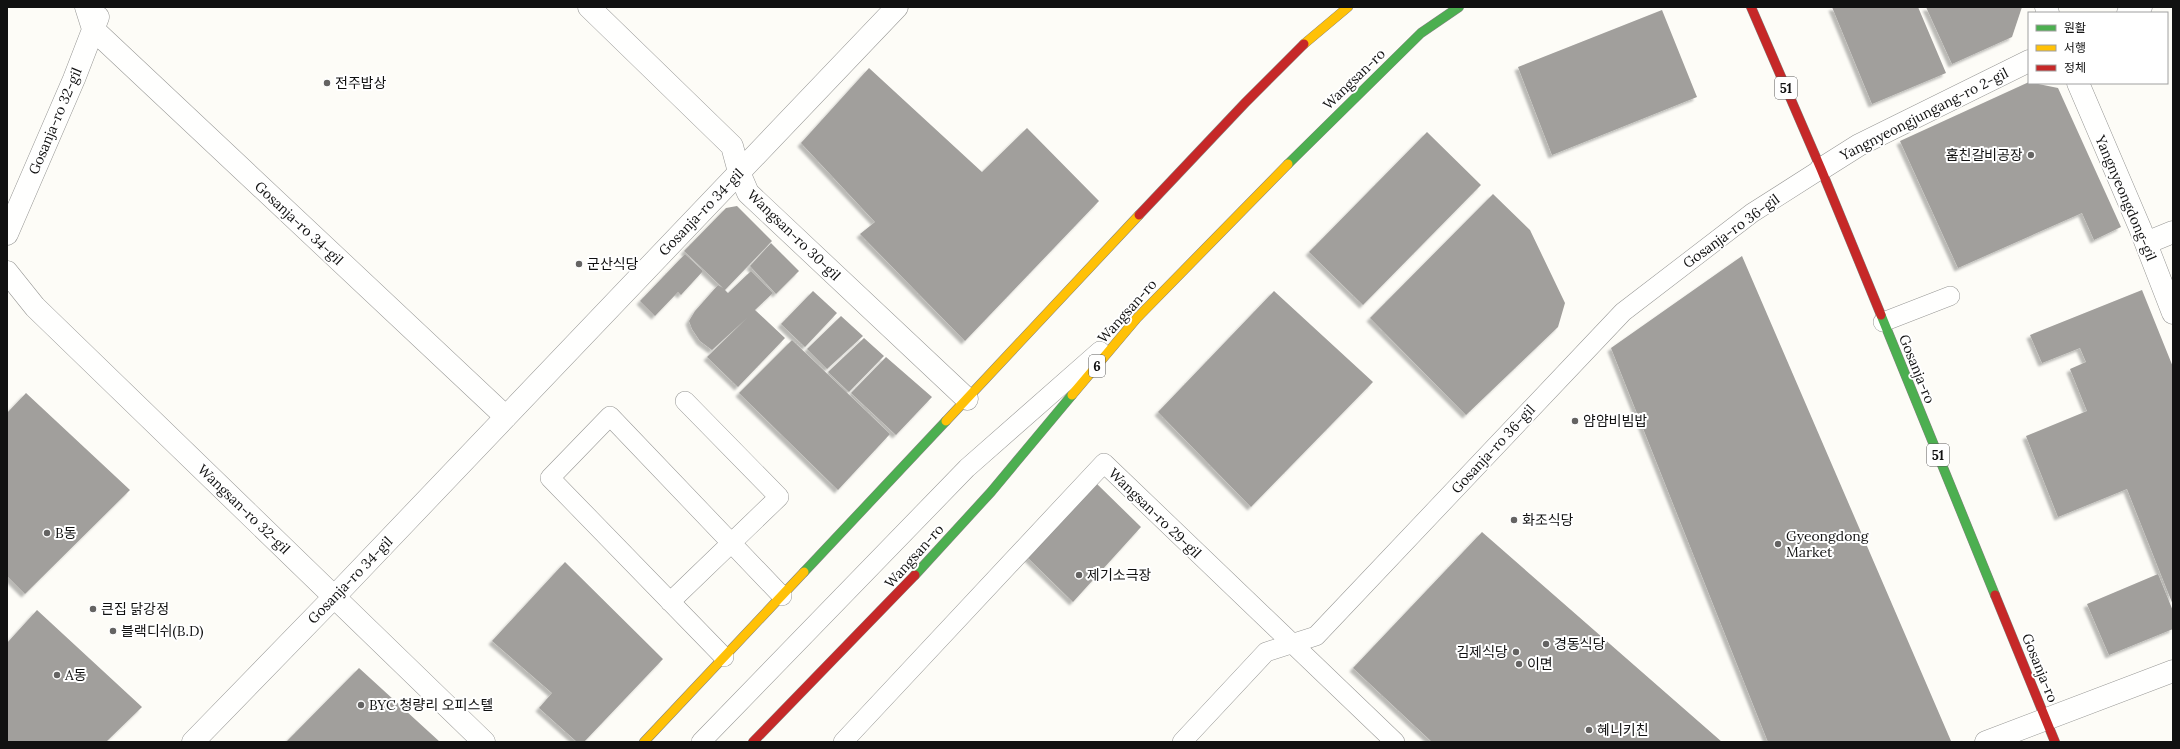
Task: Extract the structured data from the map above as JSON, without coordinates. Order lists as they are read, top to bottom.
{
  "streets": {
    "main road": [
      "Wangsan-ro",
      "51",
      "6",
      "Gosanja-ro"
    ],
    "street": [
      "Yangnyeongjungang-ro 2-gil",
      "Gosanja-ro 32-gil",
      "Yangnyeongdong-gil",
      "Gosanja-ro 34-gil",
      "Wangsan-ro 30-gil",
      "Wangsan-ro 32-gil"
    ],
    "lane": ["Gosanja-ro 36-gil", "Wangsan-ro 29-gil"]
  },
  "crossings": [
    ["Yangnyeongjungang-ro 2-gil", "Gosanja-ro 36-gil"],
    ["Yangnyeongjungang-ro 2-gil", "Gosanja-ro"],
    ["Gosanja-ro 32-gil", "Gosanja-ro 34-gil"],
    ["Gosanja-ro 34-gil", "Wangsan-ro 30-gil"],
    ["Gosanja-ro 34-gil", "Wangsan-ro 32-gil"],
    ["Gosanja-ro 36-gil", "Gosanja-ro"],
    ["Gosanja-ro 36-gil", "Wangsan-ro 29-gil"]
  ],
  "places": [
    "전주밥상",
    "훔친갈비공장",
    "군산식당",
    "얌얌비빔밥",
    "화조식당",
    "B동",
    "Gyeongdong Market",
    "제기소극장",
    "큰집 닭강정",
    "블랙디쉬(B.D)",
    "경동식당",
    "김제식당",
    "이면",
    "A동",
    "BYC 청량리 오피스텔",
    "혜니키친"
  ],
  "legend": ["원활", "서행", "정체"]
}
